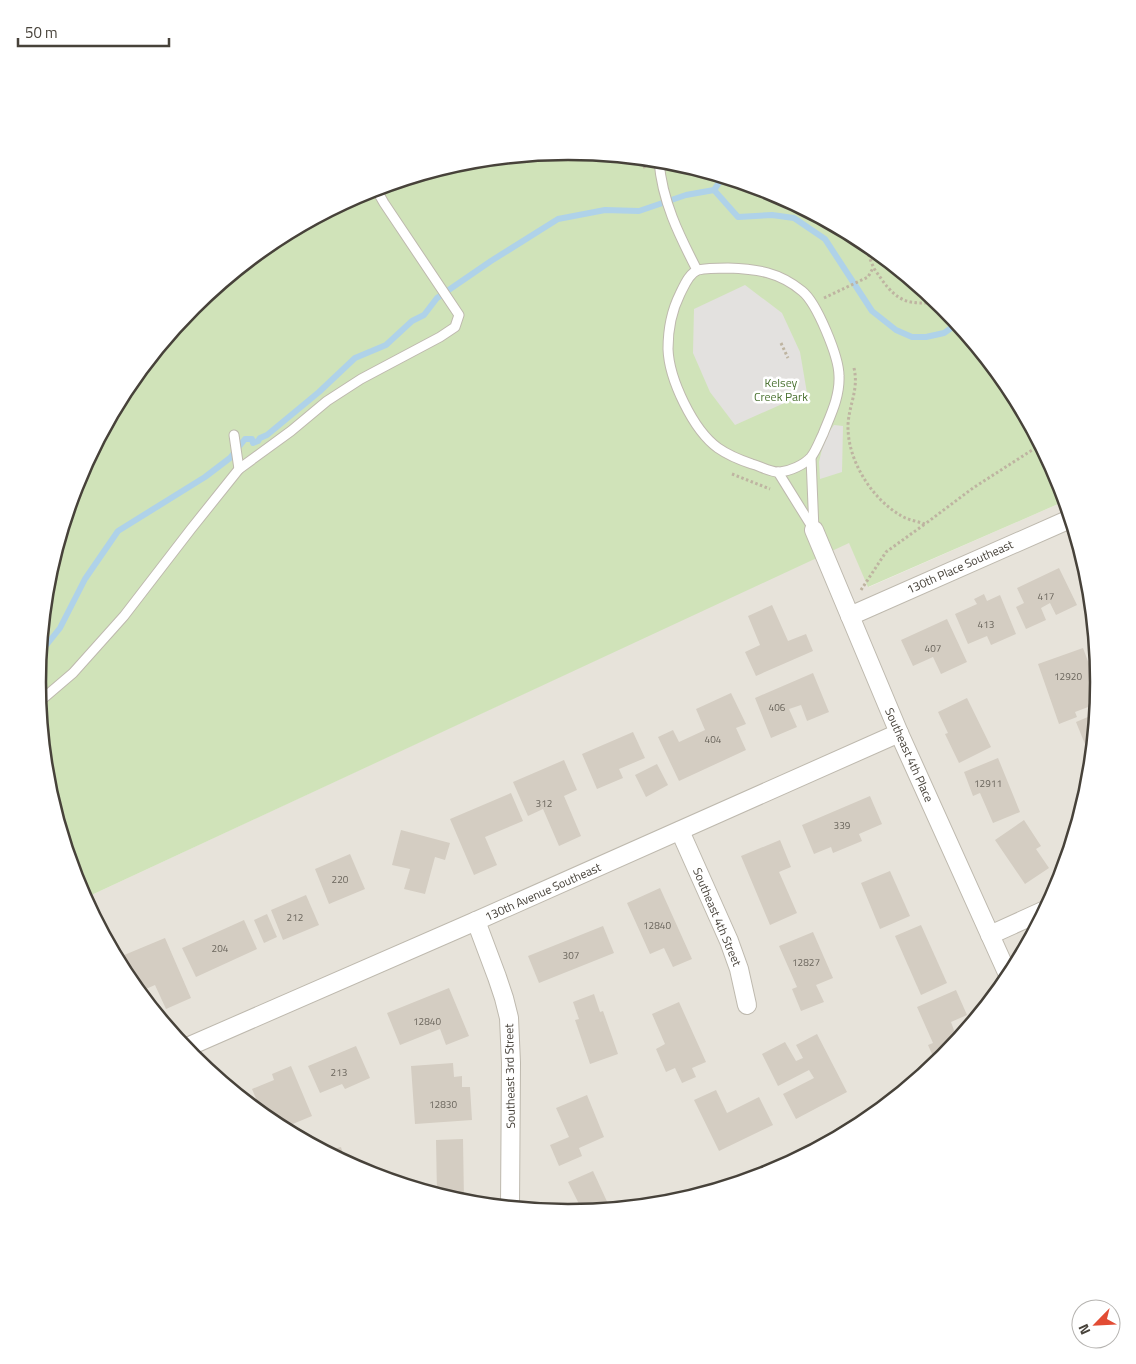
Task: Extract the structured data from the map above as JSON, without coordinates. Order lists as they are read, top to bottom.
{
  "streets": {
    "street": [
      "130th Place Southeast",
      "Southeast 4th Place",
      "130th Avenue Southeast",
      "Southeast 4th Street",
      "Southeast 3rd Street"
    ]
  },
  "crossings": [
    ["130th Place Southeast", "Southeast 4th Place"],
    ["Southeast 4th Place", "130th Avenue Southeast"],
    ["130th Avenue Southeast", "Southeast 4th Street"],
    ["130th Avenue Southeast", "Southeast 3rd Street"]
  ],
  "parks": ["Kelsey Creek Park"],
  "house_numbers": [
    "417",
    "413",
    "407",
    "12920",
    "406",
    "404",
    "12911",
    "312",
    "339",
    "220",
    "212",
    "12840",
    "204",
    "307",
    "12827",
    "12840",
    "213",
    "12830"
  ],
  "scale_bar": "50 m",
  "north": "bottom left"
}
